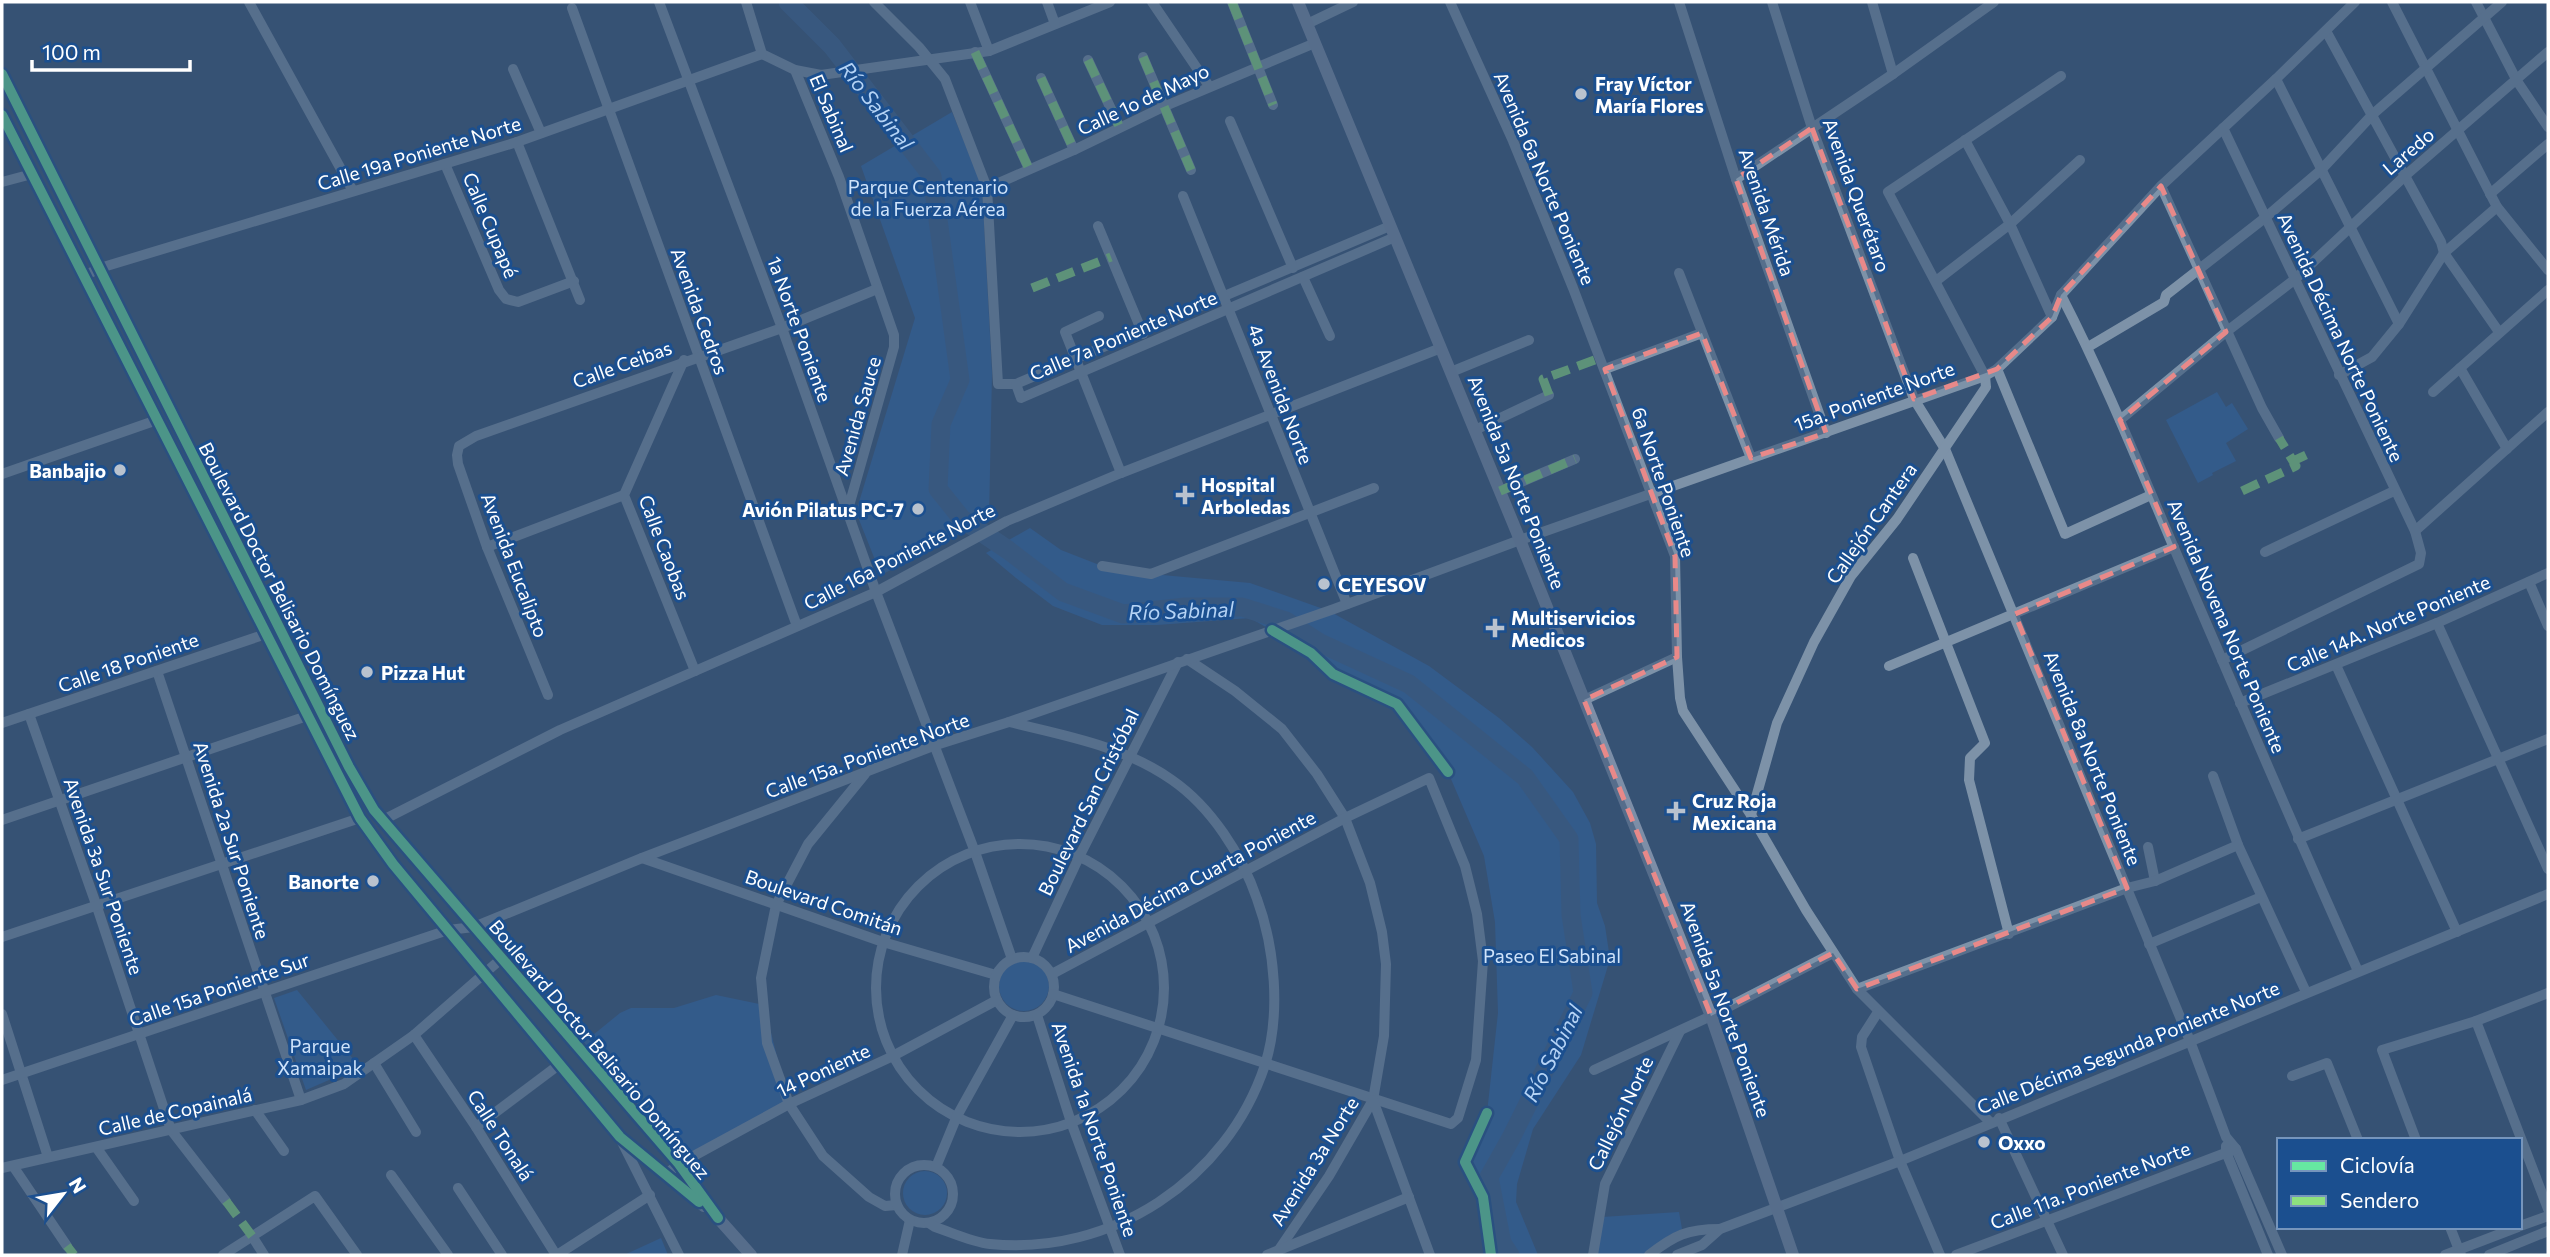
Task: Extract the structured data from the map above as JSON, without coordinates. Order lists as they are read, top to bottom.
{
  "streets": {
    "main road": ["Avenida 5a Norte Poniente", "Boulevard Doctor Belisario Domínguez"],
    "street": [
      "Calle 1o de Mayo",
      "El Sabinal",
      "Laredo",
      "Calle 19a Poniente Norte",
      "Avenida 6a Norte Poniente",
      "Avenida Querétaro",
      "Avenida Mérida",
      "Calle Cupapé",
      "Avenida Cedros",
      "1a Norte Poniente",
      "Calle 7a Poniente Norte",
      "Avenida Décima Norte Poniente",
      "Calle Ceibas",
      "4a Avenida Norte",
      "15a. Poniente Norte",
      "Avenida Sauce",
      "6a Norte Poniente",
      "Callejón Cantera",
      "Calle Caobas",
      "Calle 16a Poniente Norte",
      "Avenida Eucalipto",
      "Calle 14A. Norte Poniente",
      "Avenida Novena Norte Poniente",
      "Calle 18 Poniente",
      "Calle 15a. Poniente Norte",
      "Avenida 8a Norte Poniente",
      "Boulevard San Cristóbal",
      "Avenida 2a Sur Poniente",
      "Avenida 3a Sur Poniente",
      "Avenida Décima Cuarta Poniente",
      "Boulevard Comitán",
      "Calle 15a Poniente Sur",
      "Calle Décima Segunda Poniente Norte",
      "14 Poniente",
      "Calle de Copainalá",
      "Callejón Norte",
      "Avenida 1a Norte Poniente",
      "Calle Tonalá",
      "Avenida 3a Norte",
      "Calle 11a. Poniente Norte"
    ]
  },
  "crossings": [
    ["Calle 1o de Mayo", "Avenida 5a Norte Poniente"],
    ["El Sabinal", "Calle Ceibas"],
    ["El Sabinal", "Avenida Sauce"],
    ["Laredo", "Avenida Décima Norte Poniente"],
    ["Laredo", "Avenida Novena Norte Poniente"],
    ["Calle 19a Poniente Norte", "Calle Cupapé"],
    ["Calle 19a Poniente Norte", "Avenida Cedros"],
    ["Calle 19a Poniente Norte", "1a Norte Poniente"],
    ["Calle 19a Poniente Norte", "Boulevard Doctor Belisario Domínguez"],
    ["Avenida 6a Norte Poniente", "6a Norte Poniente"],
    ["Avenida Querétaro", "15a. Poniente Norte"],
    ["Avenida Querétaro", "Avenida 8a Norte Poniente"],
    ["Avenida Mérida", "15a. Poniente Norte"],
    ["Avenida Cedros", "Calle Ceibas"],
    ["Avenida Cedros", "Calle 16a Poniente Norte"],
    ["1a Norte Poniente", "Calle Ceibas"],
    ["1a Norte Poniente", "Avenida Sauce"],
    ["1a Norte Poniente", "Calle 16a Poniente Norte"],
    ["Calle 7a Poniente Norte", "4a Avenida Norte"],
    ["Calle 7a Poniente Norte", "Avenida 5a Norte Poniente"],
    ["Avenida Décima Norte Poniente", "15a. Poniente Norte"],
    ["Avenida Décima Norte Poniente", "Avenida Novena Norte Poniente"],
    ["Calle Ceibas", "Avenida Sauce"],
    ["Calle Ceibas", "Calle Caobas"],
    ["Calle Ceibas", "Avenida Eucalipto"],
    ["4a Avenida Norte", "15a. Poniente Norte"],
    ["4a Avenida Norte", "Calle 16a Poniente Norte"],
    ["15a. Poniente Norte", "Avenida 5a Norte Poniente"],
    ["15a. Poniente Norte", "6a Norte Poniente"],
    ["15a. Poniente Norte", "Callejón Cantera"],
    ["15a. Poniente Norte", "Avenida Novena Norte Poniente"],
    ["15a. Poniente Norte", "Calle 15a. Poniente Norte"],
    ["15a. Poniente Norte", "Avenida 8a Norte Poniente"],
    ["Avenida 5a Norte Poniente", "Calle 16a Poniente Norte"],
    ["Avenida 5a Norte Poniente", "Calle Décima Segunda Poniente Norte"],
    ["6a Norte Poniente", "Callejón Cantera"],
    ["Callejón Cantera", "Avenida 8a Norte Poniente"],
    ["Calle Caobas", "Calle 16a Poniente Norte"],
    ["Calle 16a Poniente Norte", "Boulevard Doctor Belisario Domínguez"],
    ["Boulevard Doctor Belisario Domínguez", "Calle 18 Poniente"],
    ["Boulevard Doctor Belisario Domínguez", "Calle 15a. Poniente Norte"],
    ["Boulevard Doctor Belisario Domínguez", "Calle 15a Poniente Sur"],
    ["Boulevard Doctor Belisario Domínguez", "14 Poniente"],
    ["Boulevard Doctor Belisario Domínguez", "Calle de Copainalá"],
    ["Calle 14A. Norte Poniente", "Avenida Novena Norte Poniente"],
    ["Avenida Novena Norte Poniente", "Calle Décima Segunda Poniente Norte"],
    ["Calle 18 Poniente", "Avenida 2a Sur Poniente"],
    ["Calle 18 Poniente", "Avenida 3a Sur Poniente"],
    ["Calle 15a. Poniente Norte", "Boulevard San Cristóbal"],
    ["Calle 15a. Poniente Norte", "Boulevard Comitán"],
    ["Calle 15a. Poniente Norte", "Calle 15a Poniente Sur"],
    ["Calle 15a. Poniente Norte", "Avenida 3a Norte"],
    ["Avenida 8a Norte Poniente", "Calle Décima Segunda Poniente Norte"],
    ["Avenida 8a Norte Poniente", "Calle 11a. Poniente Norte"],
    ["Boulevard San Cristóbal", "Avenida Décima Cuarta Poniente"],
    ["Boulevard San Cristóbal", "Boulevard Comitán"],
    ["Boulevard San Cristóbal", "14 Poniente"],
    ["Boulevard San Cristóbal", "Avenida 1a Norte Poniente"],
    ["Boulevard San Cristóbal", "Avenida 3a Norte"],
    ["Avenida 2a Sur Poniente", "Calle 15a Poniente Sur"],
    ["Avenida 2a Sur Poniente", "Calle de Copainalá"],
    ["Avenida 3a Sur Poniente", "Calle 15a Poniente Sur"],
    ["Avenida 3a Sur Poniente", "Calle de Copainalá"],
    ["Avenida Décima Cuarta Poniente", "Boulevard Comitán"],
    ["Avenida Décima Cuarta Poniente", "14 Poniente"],
    ["Avenida Décima Cuarta Poniente", "Avenida 1a Norte Poniente"],
    ["Avenida Décima Cuarta Poniente", "Avenida 3a Norte"],
    ["Boulevard Comitán", "14 Poniente"],
    ["Boulevard Comitán", "Avenida 1a Norte Poniente"],
    ["14 Poniente", "Avenida 1a Norte Poniente"],
    ["Calle de Copainalá", "Calle Tonalá"]
  ],
  "water": ["Río Sabinal"],
  "parks": ["Parque Centenario de la Fuerza Aérea", "Paseo El Sabinal", "Parque Xamaipak"],
  "places": {
    "other": [
      "Fray Víctor María Flores",
      "Banbajio",
      "Avión Pilatus PC-7",
      "CEYESOV",
      "Pizza Hut",
      "Banorte",
      "Oxxo"
    ],
    "health": ["Hospital Arboledas", "Multiservicios Medicos", "Cruz Roja Mexicana"]
  },
  "legend": ["Ciclovía", "Sendero"],
  "scale_bar": "100 m",
  "north": "top right"
}
